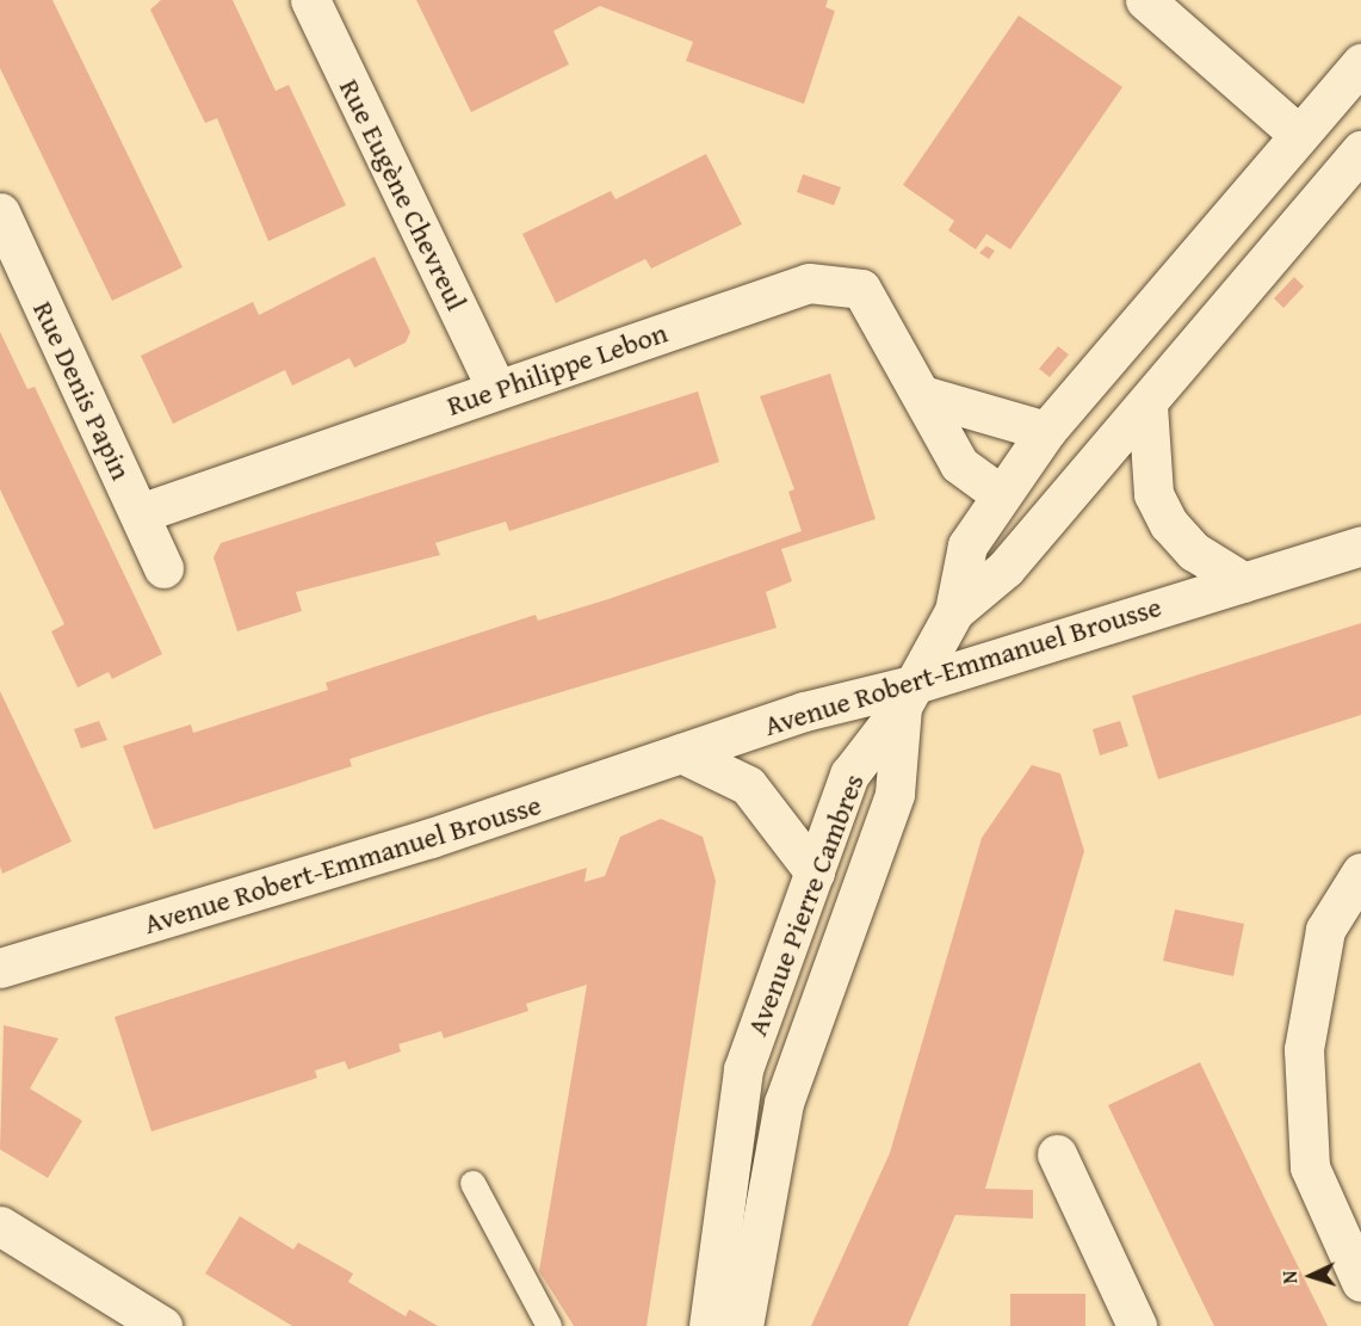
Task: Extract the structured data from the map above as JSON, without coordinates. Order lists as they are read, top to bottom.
{
  "streets": {
    "street": [
      "Rue Eugène Chevreul",
      "Rue Philippe Lebon",
      "Rue Denis Papin",
      "Avenue Robert-Emmanuel Brousse",
      "Avenue Pierre Cambres"
    ]
  },
  "crossings": [
    ["Rue Eugène Chevreul", "Rue Philippe Lebon"],
    ["Rue Philippe Lebon", "Rue Denis Papin"],
    ["Avenue Robert-Emmanuel Brousse", "Avenue Pierre Cambres"]
  ],
  "north": "left"
}
